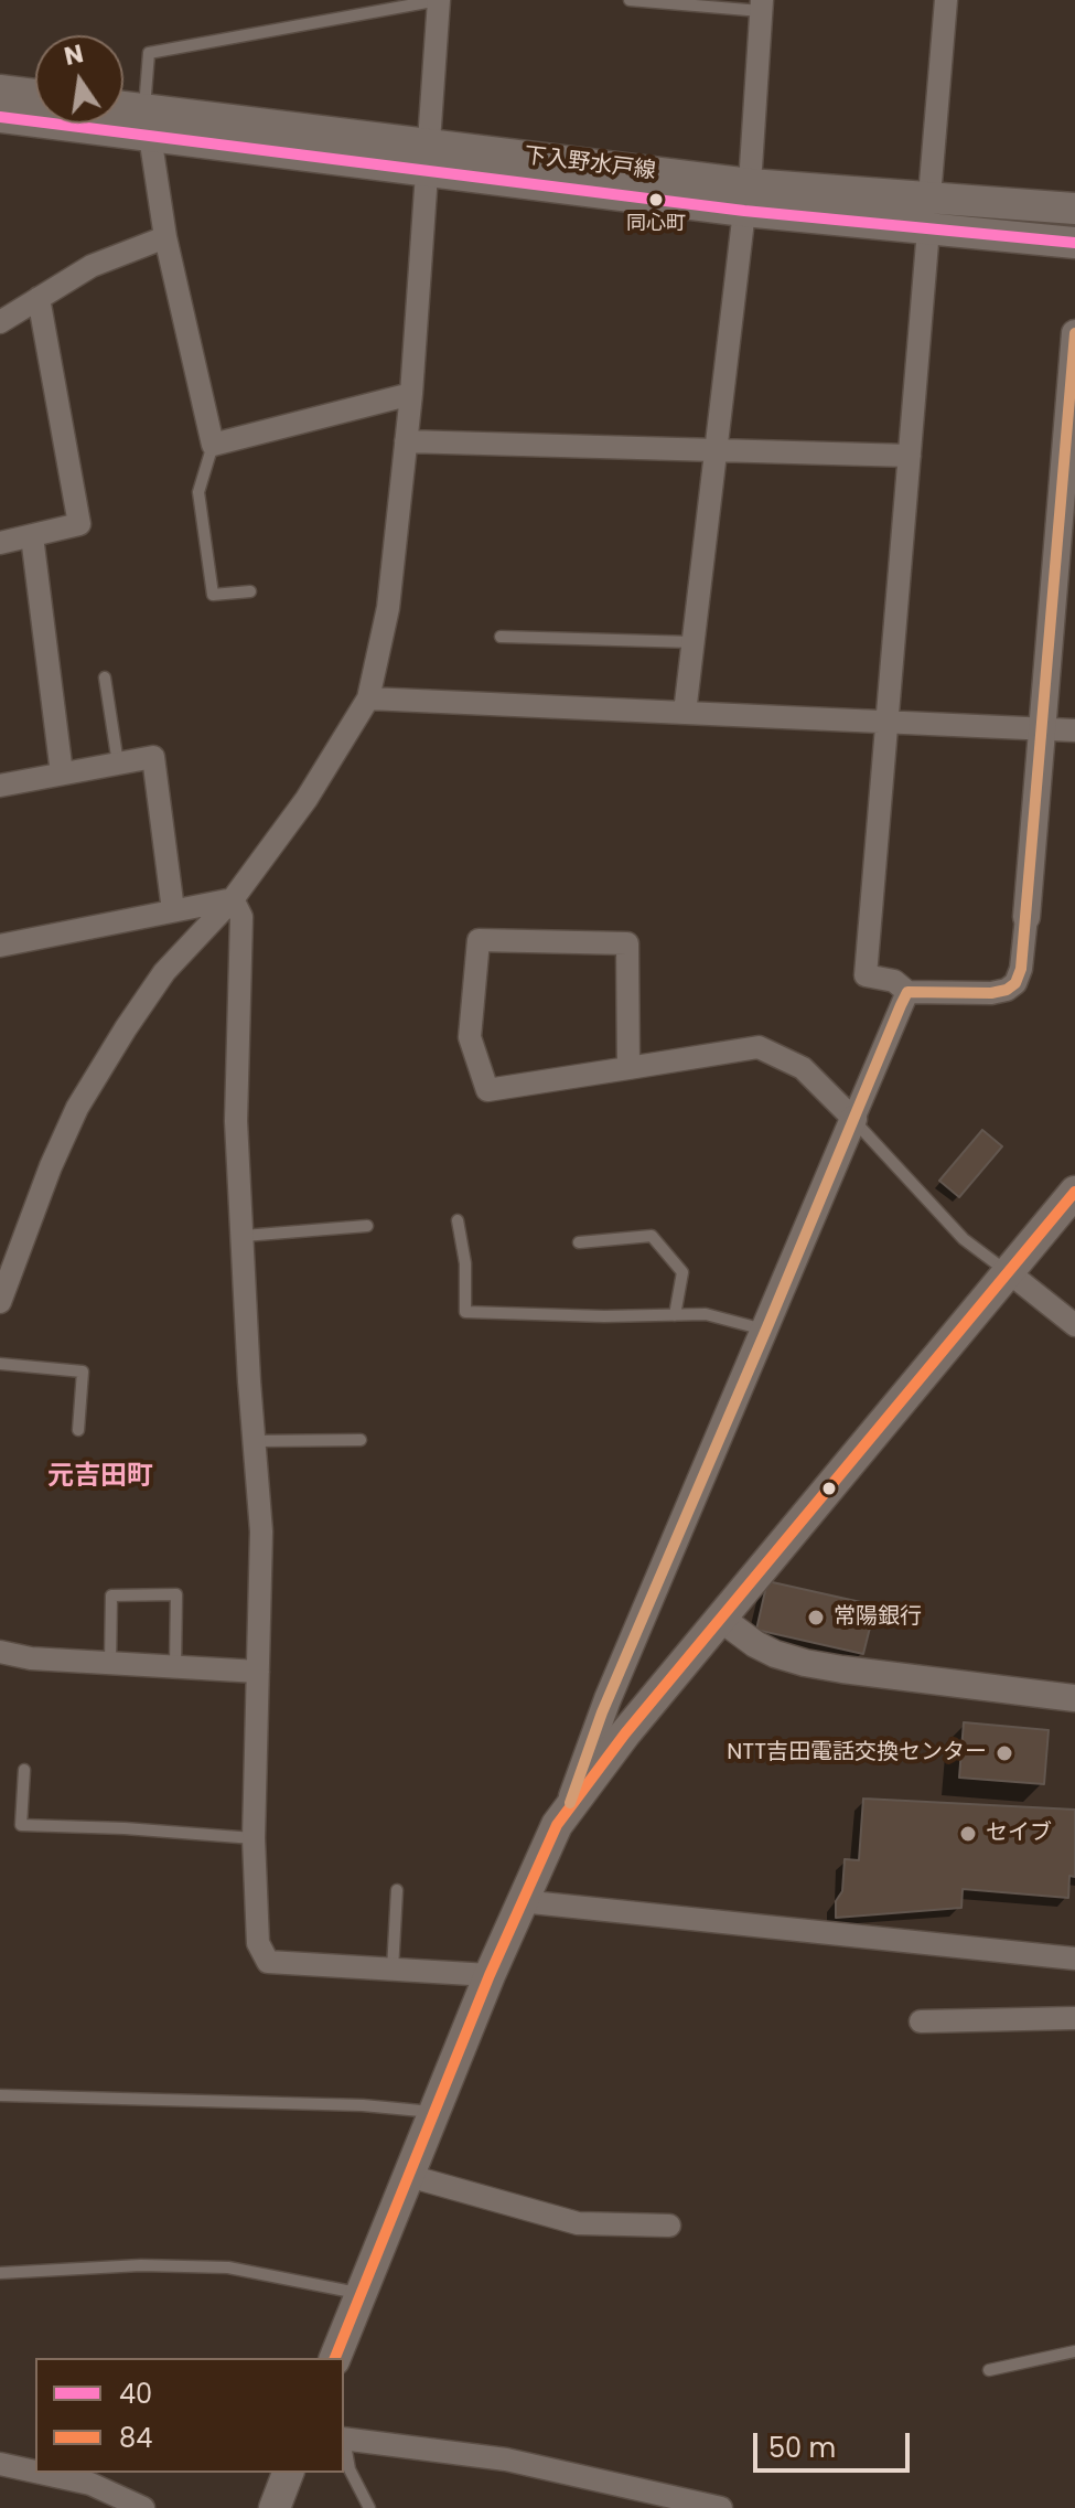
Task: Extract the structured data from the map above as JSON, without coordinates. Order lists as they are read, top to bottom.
{
  "streets": {
    "main road": ["下入野水戸線"]
  },
  "districts": ["元吉田町"],
  "places": [
    "同心町",
    "常陽銀行",
    "NTT吉田電話交換センター",
    "セイブ"
  ],
  "lines": ["transit line 40", "transit line 84"],
  "legend": ["40", "84"],
  "scale_bar": "50 m",
  "north": "top"
}
